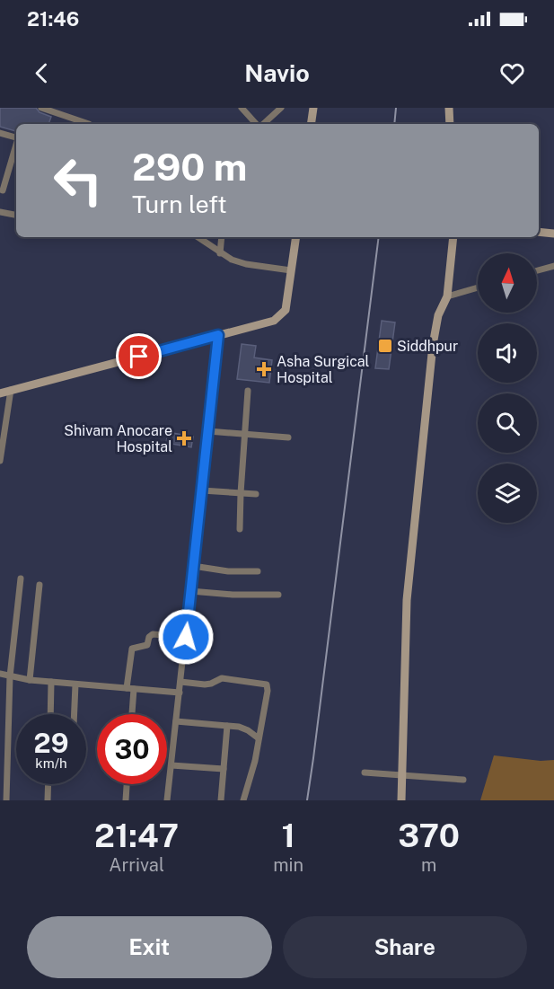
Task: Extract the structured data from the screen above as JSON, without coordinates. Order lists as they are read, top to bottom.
{
  "places": {
    "transit": ["Siddhpur"],
    "health": ["Asha Surgical Hospital", "Shivam Anocare Hospital"]
  },
  "north": "top",
  "page": {
    "status": "21:46",
    "header": "Navio",
    "turn": ["290 m", "Turn left"],
    "speed": "29 km/h",
    "limit": "30",
    "eta": [
      "21:47",
      "Arrival",
      "1",
      "min",
      "370",
      "m"
    ],
    "buttons": ["Exit", "Share"]
  }
}
